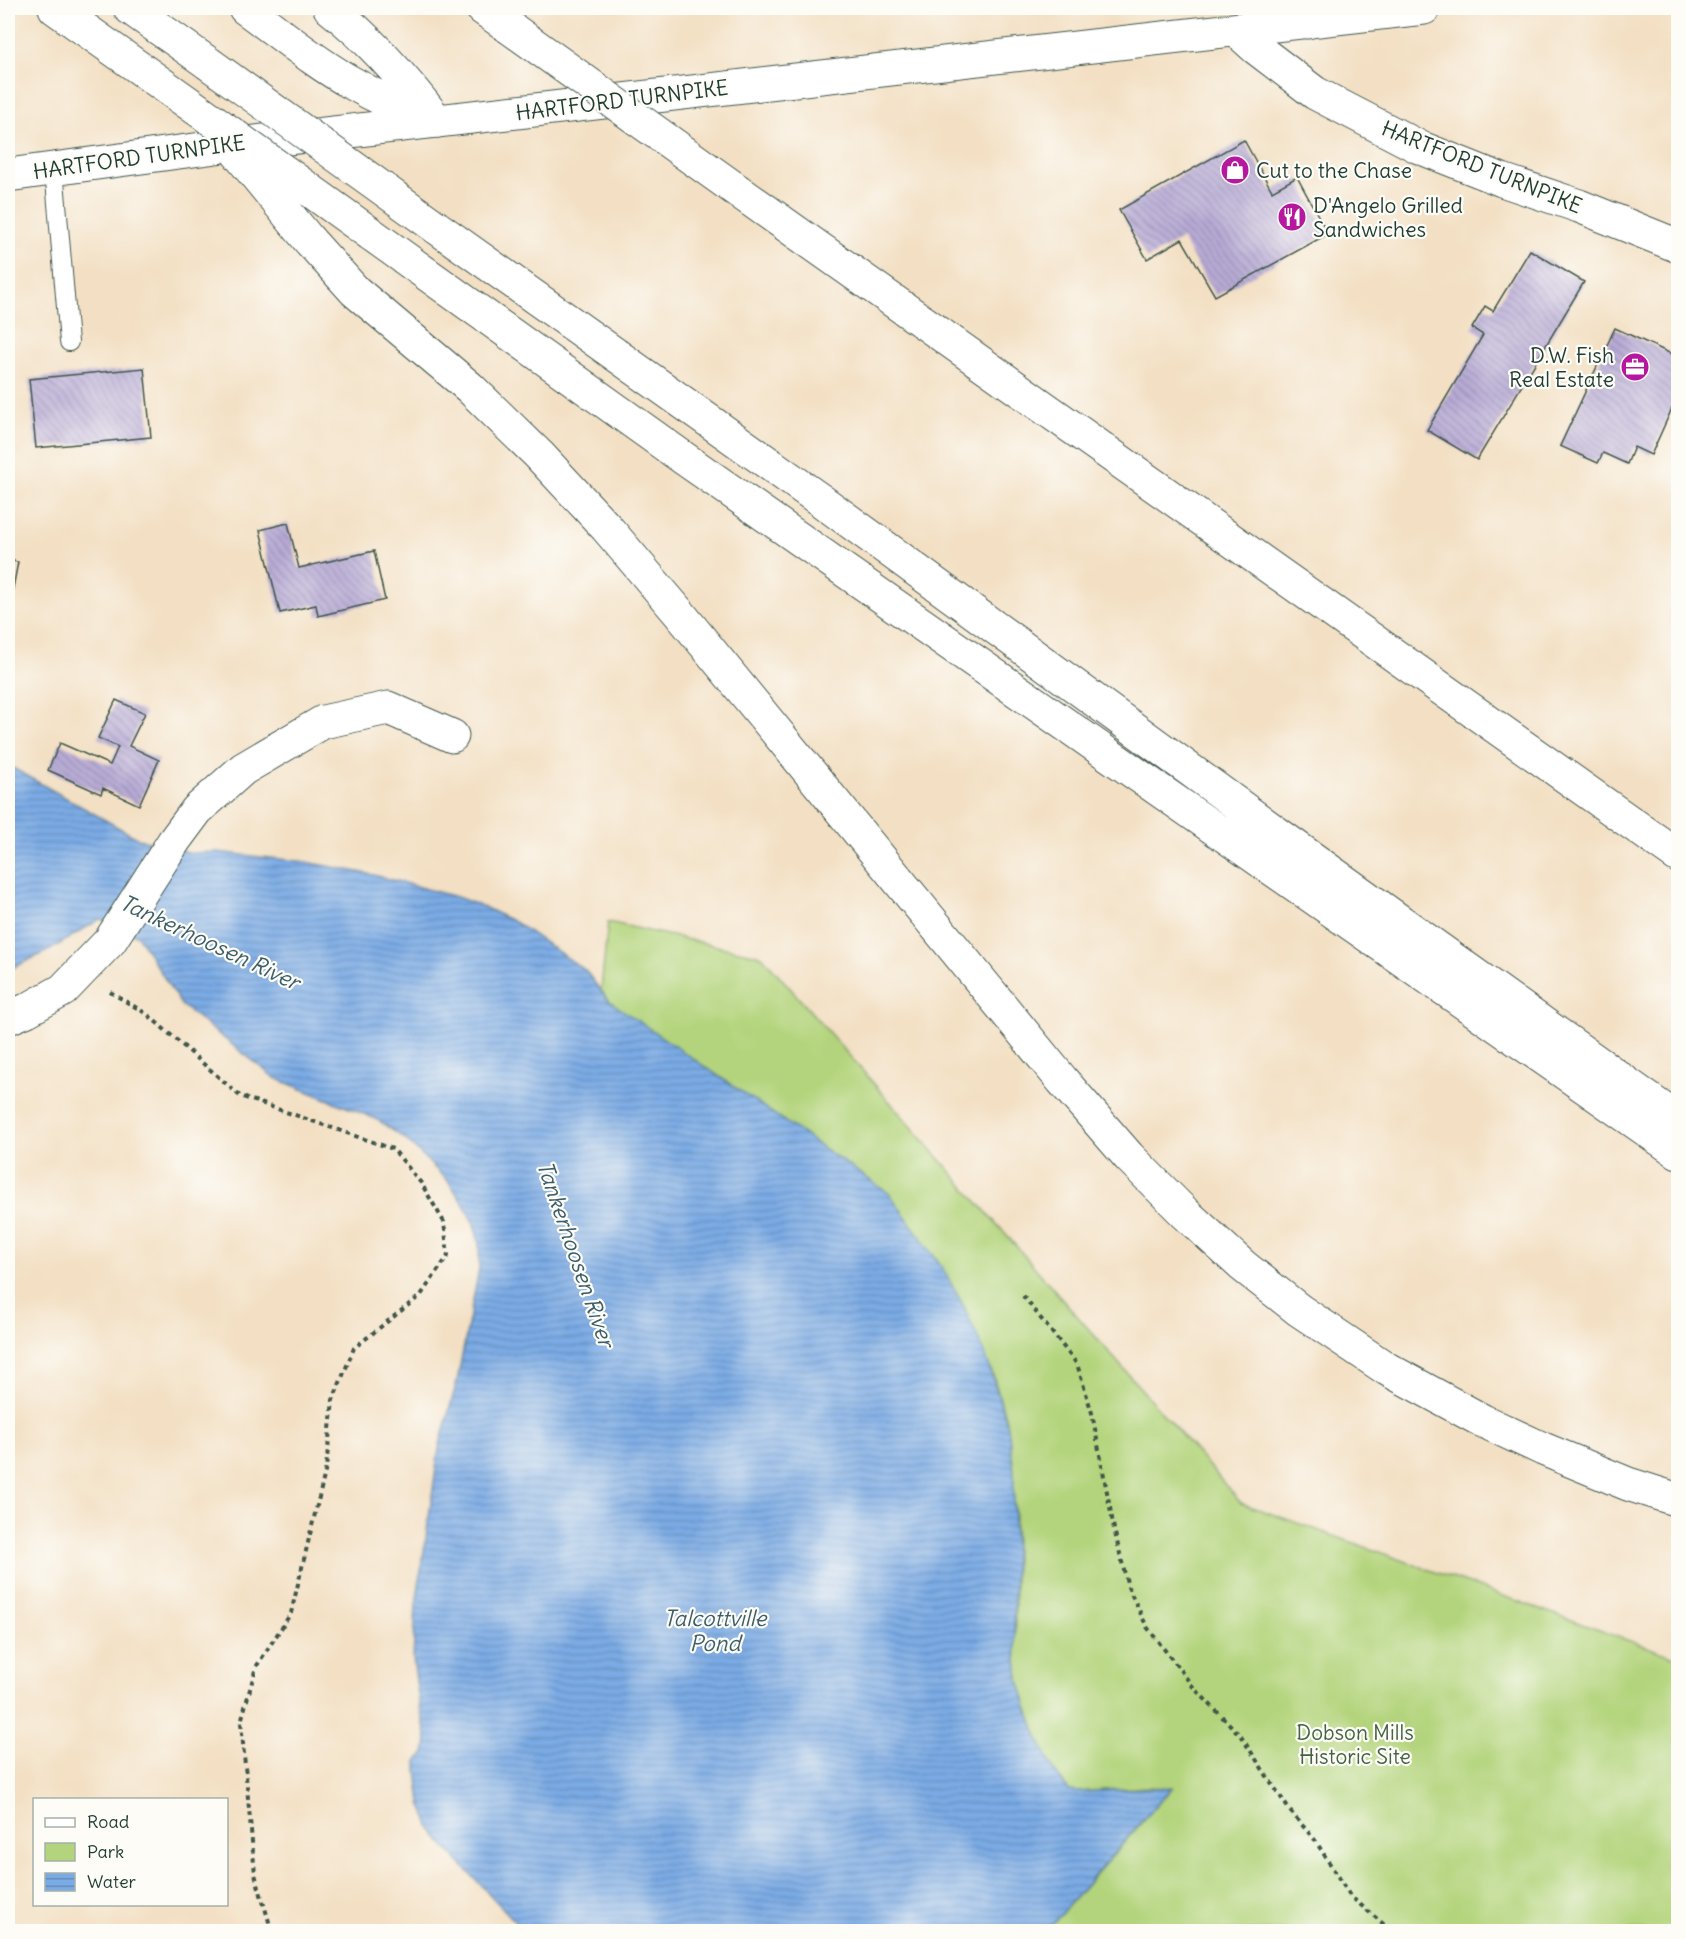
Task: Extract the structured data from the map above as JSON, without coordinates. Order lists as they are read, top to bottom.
{
  "streets": {
    "main road": ["HARTFORD TURNPIKE"]
  },
  "water": ["Tankerhoosen River", "Talcottville Pond"],
  "parks": ["Dobson Mills Historic Site"],
  "places": {
    "shop": ["Cut to the Chase"],
    "restaurant": ["D'Angelo Grilled Sandwiches"],
    "office": ["D.W. Fish Real Estate"]
  },
  "legend": ["Road", "Park", "Water"]
}
